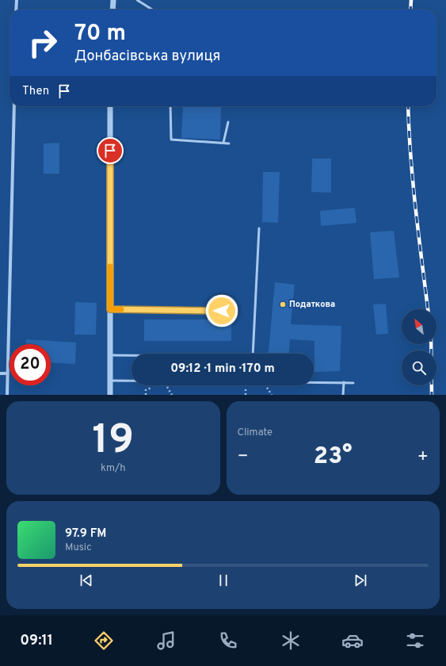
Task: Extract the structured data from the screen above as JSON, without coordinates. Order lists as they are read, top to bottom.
{
  "places": ["Податкова"],
  "north": "top left",
  "page": {
    "turn": ["70 m", "Донбасівська вулиця"],
    "then": "Then",
    "limit": "20",
    "trip": "09:12 · 1 min · 170 m",
    "tile": [
      ["19", "km/h"],
      "Climate"
    ],
    "heat": ["−", "23°", "+"],
    "song": ["97.9 FM", "Music"],
    "tabs": "09:11"
  }
}
